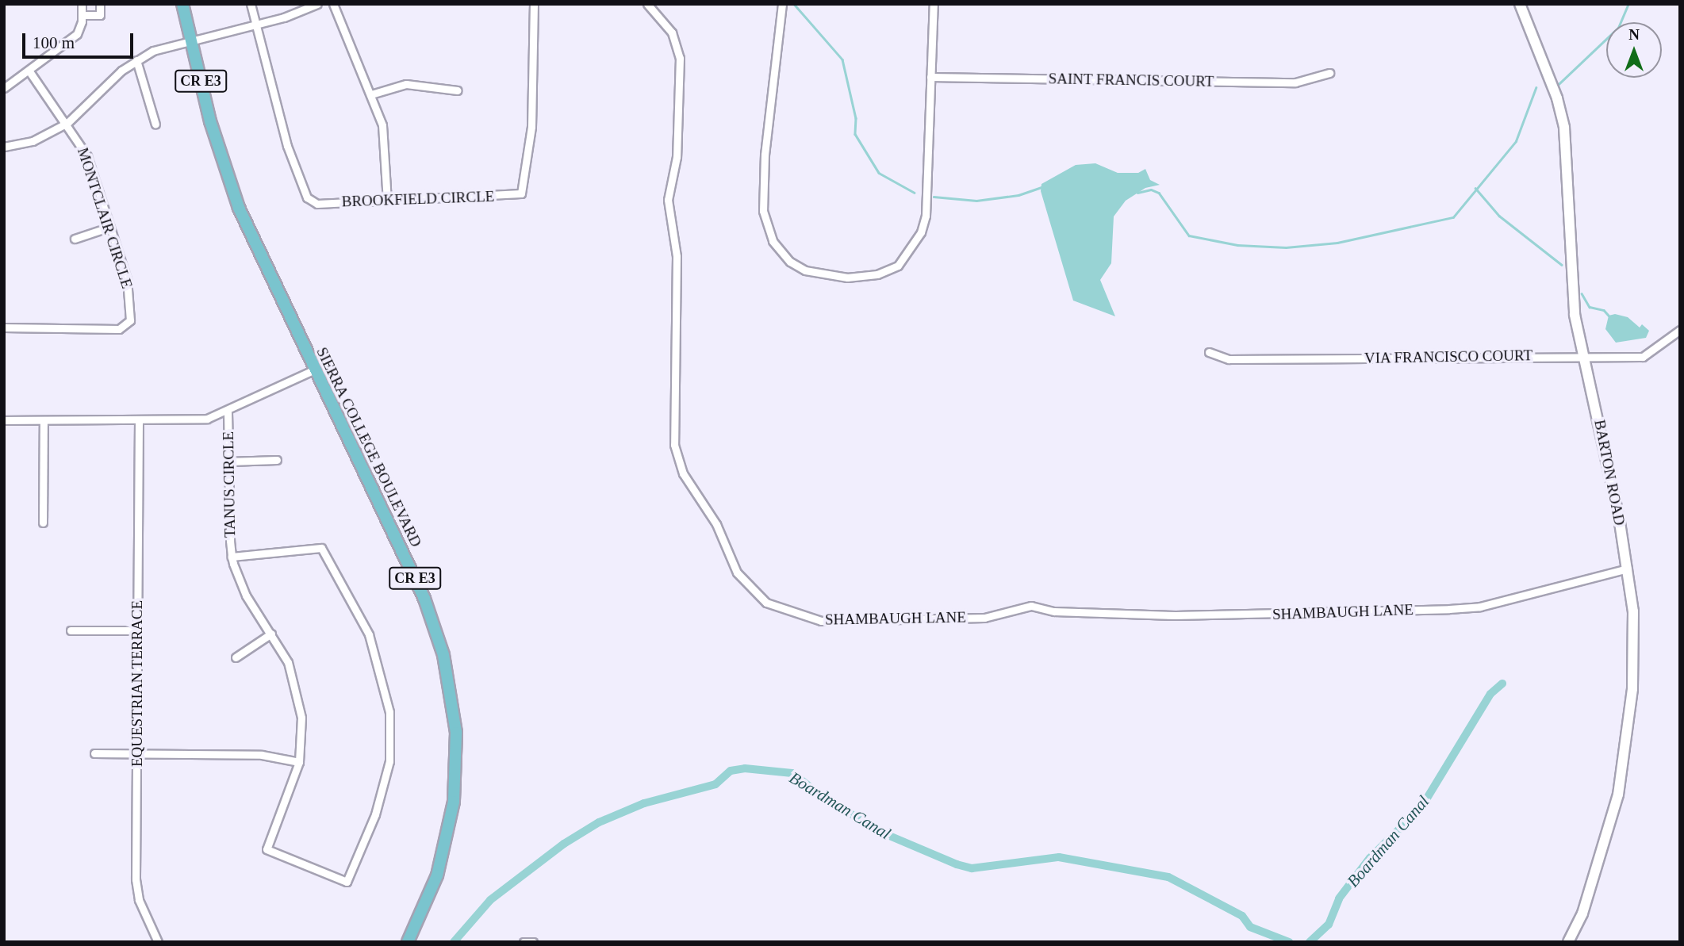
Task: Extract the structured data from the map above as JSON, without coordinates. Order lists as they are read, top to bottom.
{
  "streets": {
    "main road": ["CR E3", "SIERRA COLLEGE BOULEVARD"],
    "street": [
      "SAINT FRANCIS COURT",
      "BROOKFIELD CIRCLE",
      "MONTCLAIR CIRCLE",
      "VIA FRANCISCO COURT",
      "BARTON ROAD",
      "TANUS CIRCLE",
      "SHAMBAUGH LANE",
      "EQUESTRIAN TERRACE"
    ]
  },
  "crossings": [
    ["VIA FRANCISCO COURT", "BARTON ROAD"],
    ["BARTON ROAD", "SHAMBAUGH LANE"]
  ],
  "water": ["Boardman Canal"],
  "scale_bar": "100 m",
  "north": "top"
}
